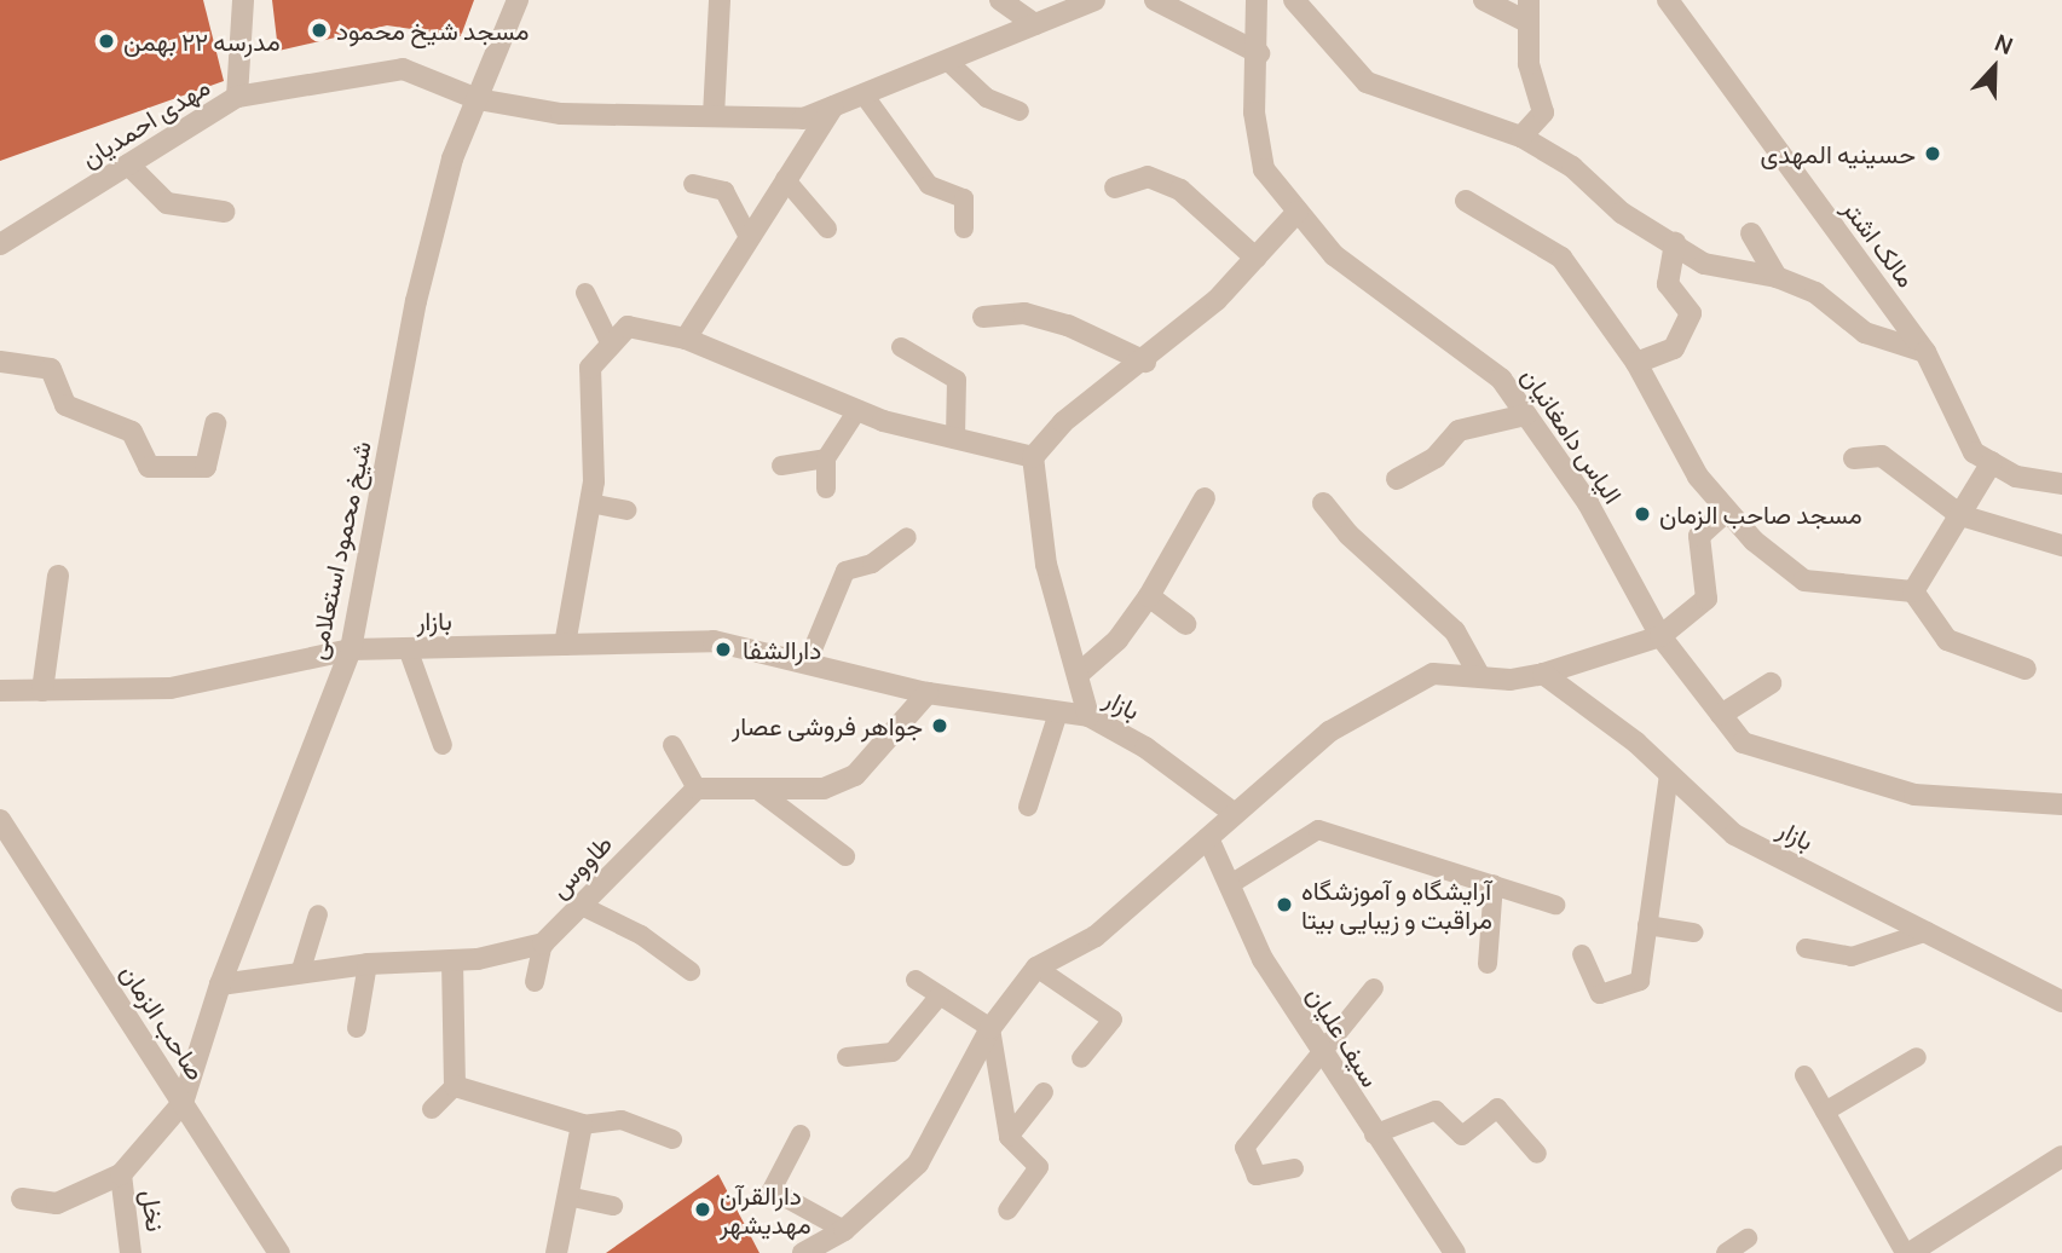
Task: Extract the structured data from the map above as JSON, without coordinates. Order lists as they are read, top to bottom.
{
  "streets": {
    "street": [
      "مهدی احمدیان",
      "مالک اشتر",
      "الیاس دامغانیان",
      "شیخ محمود استعلامی",
      "بازار",
      "طاووس",
      "صاحب الزمان",
      "سیف علیان",
      "نخل"
    ]
  },
  "crossings": [
    ["مهدی احمدیان", "شیخ محمود استعلامی"],
    ["شیخ محمود استعلامی", "بازار"],
    ["شیخ محمود استعلامی", "صاحب الزمان"]
  ],
  "places": [
    "مسجد شیخ محمود",
    "مدرسه ۲۲ بهمن",
    "حسینیه المهدی",
    "مسجد صاحب الزمان",
    "دارالشفا",
    "جواهر فروشی عصار",
    "آرایشگاه و آموزشگاه مراقبت و زیبایی بیتا",
    "دارالقرآن مهدیشهر"
  ],
  "north": "top"
}
